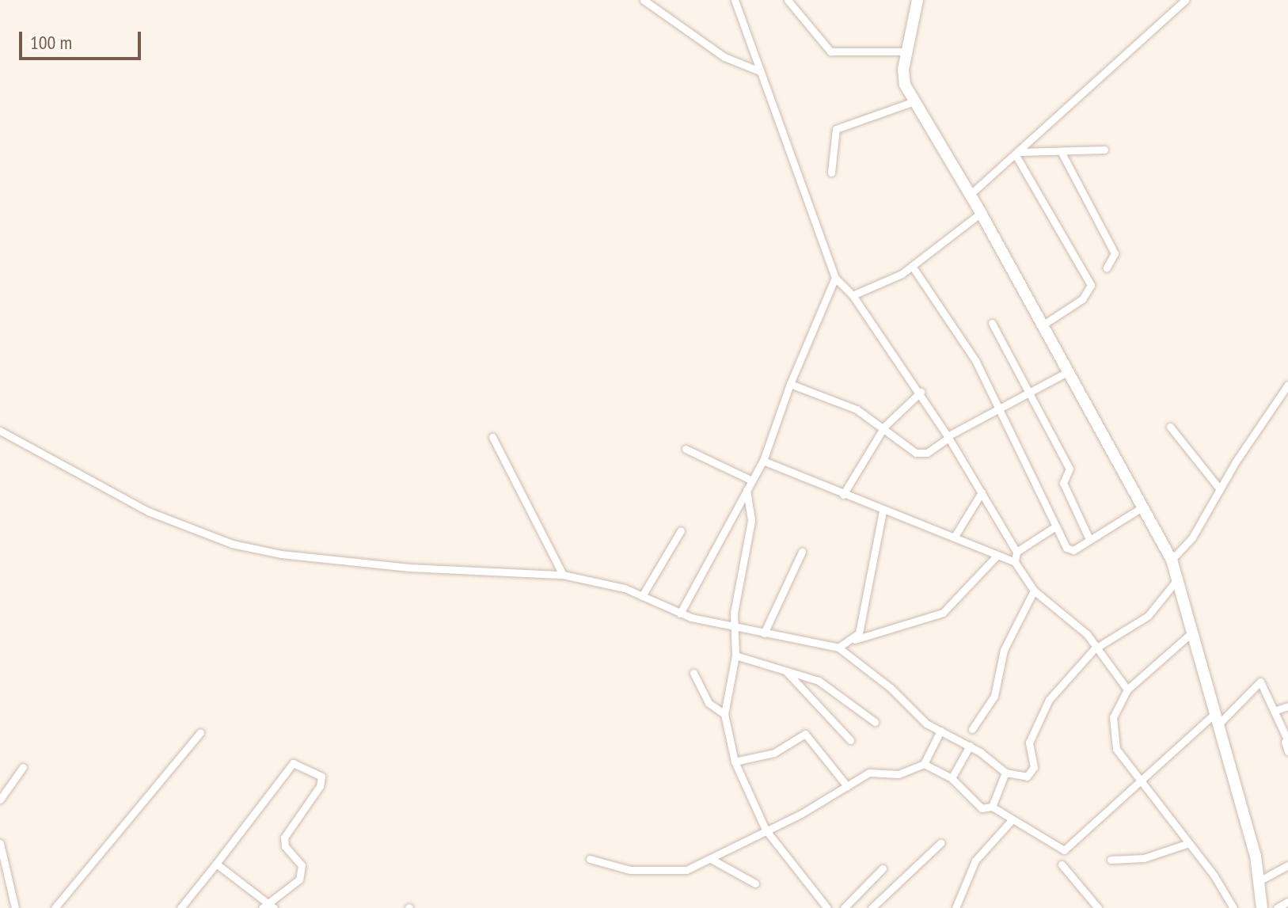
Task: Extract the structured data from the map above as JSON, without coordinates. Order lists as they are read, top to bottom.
{
  "scale_bar": "100 m"
}
